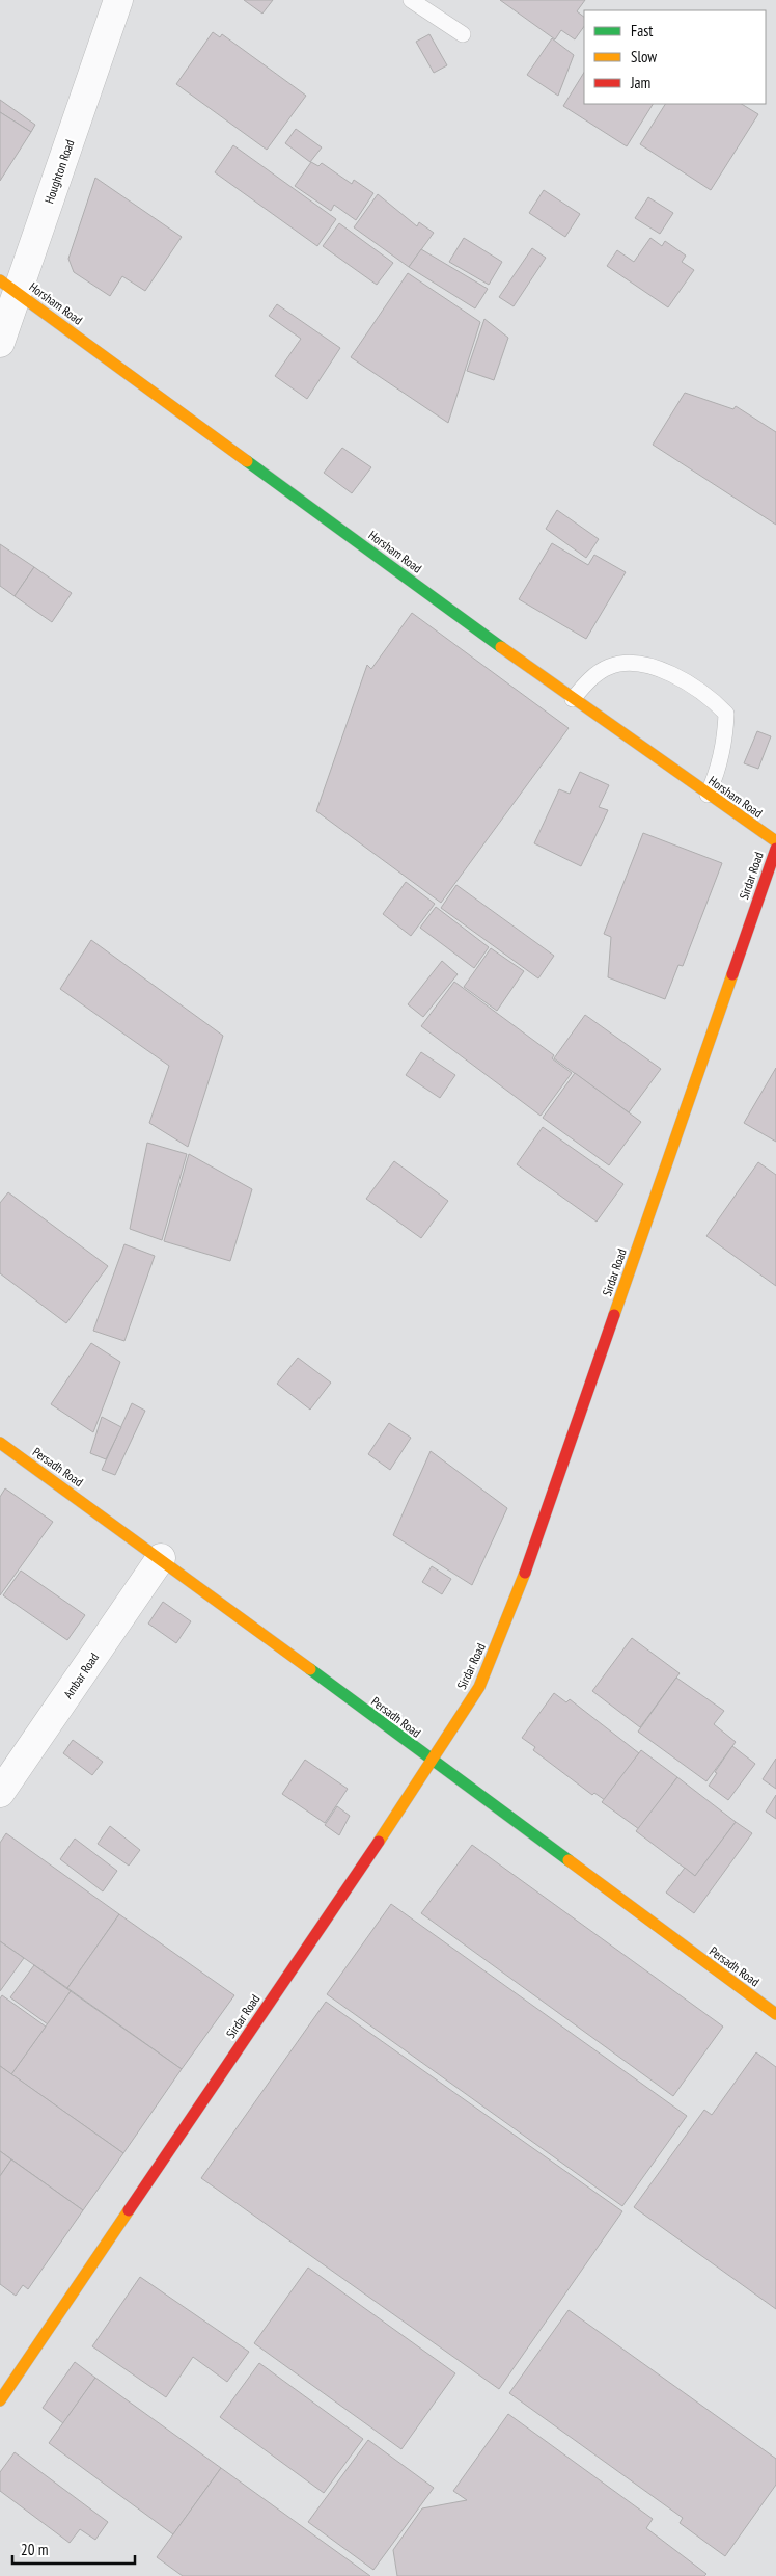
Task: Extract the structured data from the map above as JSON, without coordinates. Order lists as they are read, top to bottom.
{
  "streets": {
    "street": [
      "Houghton Road",
      "Horsham Road",
      "Sirdar Road",
      "Persadh Road",
      "Ambar Road"
    ]
  },
  "crossings": [
    ["Houghton Road", "Horsham Road"],
    ["Sirdar Road", "Persadh Road"],
    ["Persadh Road", "Ambar Road"]
  ],
  "legend": ["Fast", "Slow", "Jam"],
  "scale_bar": "20 m"
}
